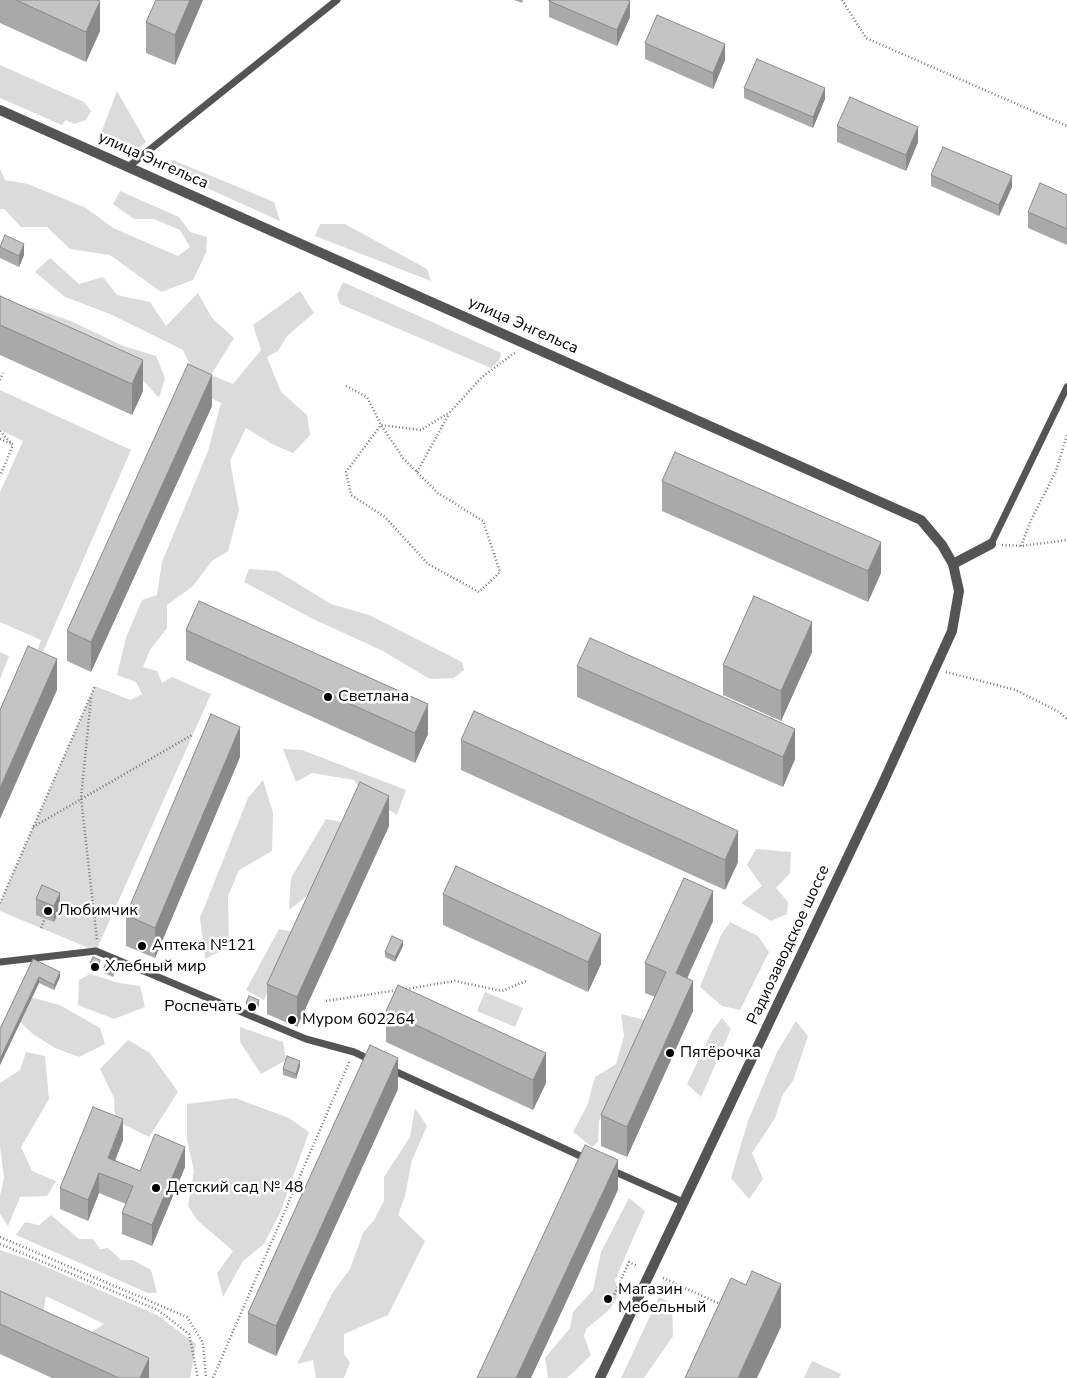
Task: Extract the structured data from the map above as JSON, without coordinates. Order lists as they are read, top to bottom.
{
  "streets": {
    "street": ["улица Энгельса", "Радиозаводское шоссе"]
  },
  "crossings": [
    ["улица Энгельса", "Радиозаводское шоссе"]
  ],
  "places": [
    "Светлана",
    "Любимчик",
    "Аптека №121",
    "Хлебный мир",
    "Роспечать",
    "Муром 602264",
    "Пятёрочка",
    "Детский сад № 48",
    "Магазин Мебельный"
  ]
}
